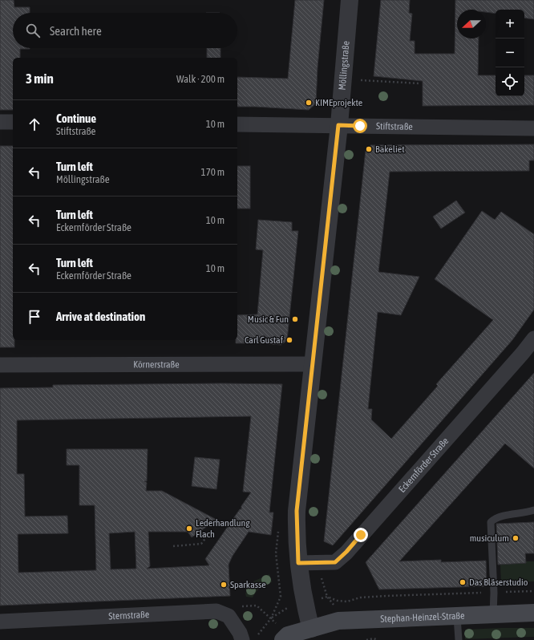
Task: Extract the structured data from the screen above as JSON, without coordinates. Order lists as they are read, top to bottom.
{
  "streets": {
    "main road": ["Stephan-Heinzel-Straße"],
    "street": [
      "Möllingstraße",
      "Stiftstraße",
      "Körnerstraße",
      "Eckernförder Straße",
      "Sternstraße"
    ]
  },
  "crossings": [
    ["Möllingstraße", "Stiftstraße"],
    ["Möllingstraße", "Körnerstraße"],
    ["Möllingstraße", "Eckernförder Straße"],
    ["Möllingstraße", "Stephan-Heinzel-Straße"]
  ],
  "places": [
    "KIMEprojekte",
    "Bakeliet",
    "Music & Fun",
    "Carl Gustaf",
    "Lederhandlung Flach",
    "musiculum",
    "Das Bläserstudio",
    "Sparkasse"
  ],
  "north": "left",
  "page": {
    "map_buttons": ["+", "−"],
    "search": "Search here",
    "heading": ["3 min", "Walk · 200 m"],
    "list": [
      ["Continue", "Stiftstraße", "10 m"],
      ["Turn left", "Möllingstraße", "170 m"],
      ["Turn left", "Eckernförder Straße", "10 m"],
      ["Turn left", "Eckernförder Straße", "10 m"],
      "Arrive at destination"
    ]
  }
}
